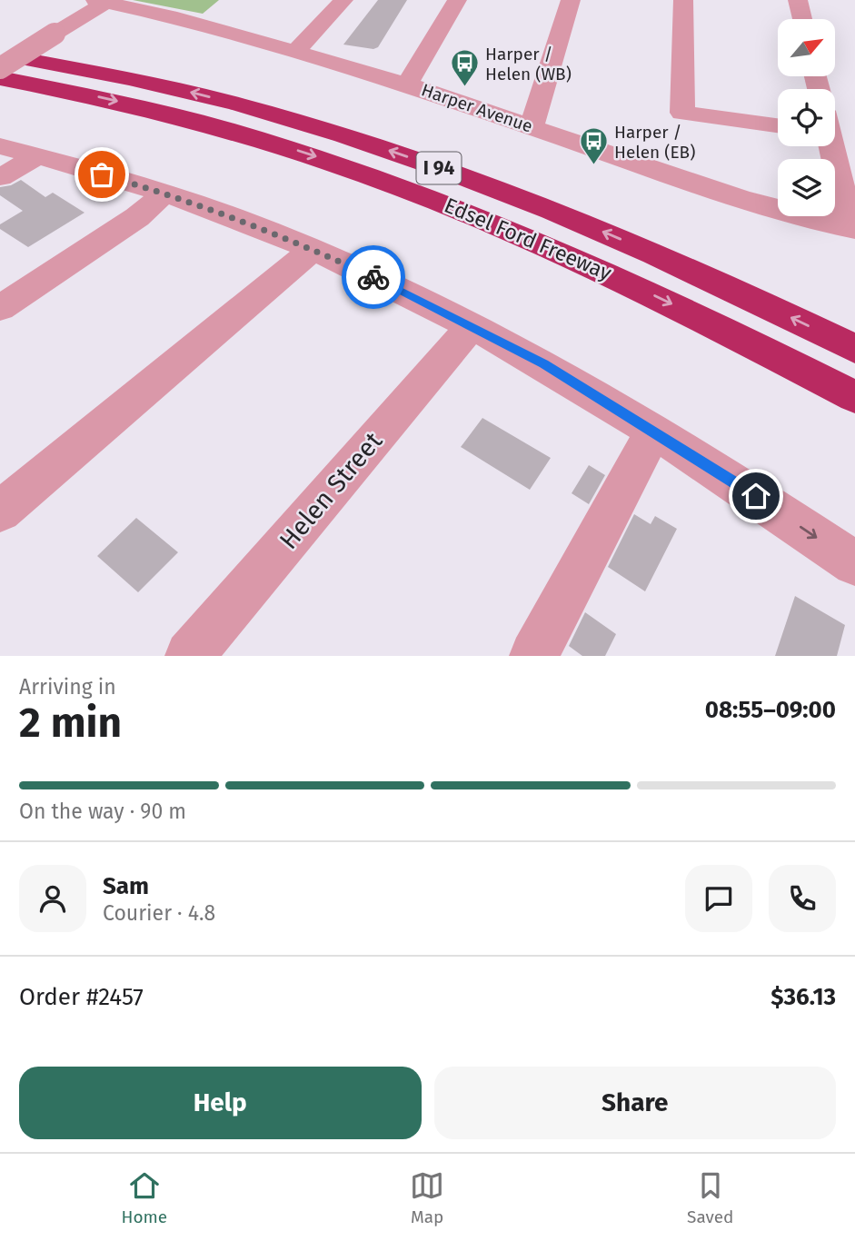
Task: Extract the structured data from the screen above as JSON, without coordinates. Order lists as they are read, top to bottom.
{
  "streets": {
    "highway": ["I 94", "Edsel Ford Freeway"],
    "street": ["Harper Avenue", "Helen Street"]
  },
  "places": {
    "bus stop": ["Harper / Helen (WB)", "Harper / Helen (EB)"]
  },
  "north": "top right",
  "page": {
    "heading": ["2 min", "Arriving in", "08:55–09:00"],
    "panel": [
      "Sam",
      "Courier · 4.8",
      "Order #2457",
      "$36.13"
    ],
    "bar": "On the way · 90 m",
    "buttons": ["Help", "Share"],
    "tabs": ["Home", "Map", "Saved"]
  }
}
